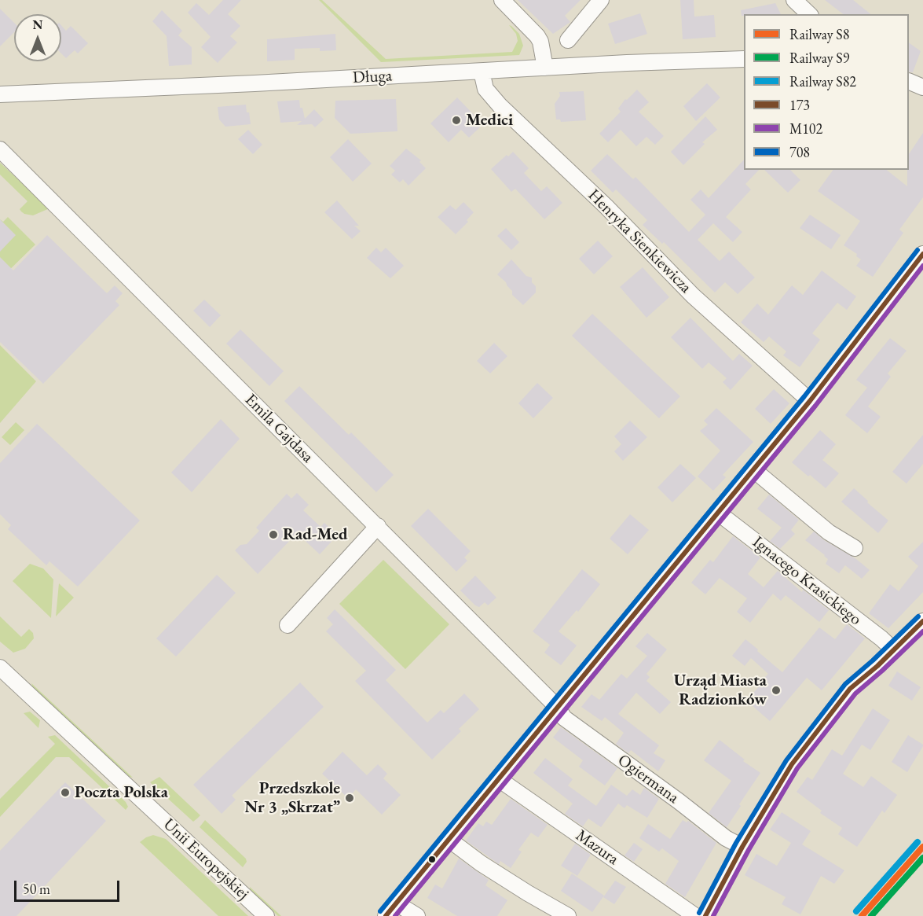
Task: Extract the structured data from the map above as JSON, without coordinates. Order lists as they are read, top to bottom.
{
  "streets": {
    "street": [
      "Długa",
      "Henryka Sienkiewicza",
      "Emila Gajdasa",
      "Ignacego Krasickiego",
      "Ogiermana",
      "Mazura",
      "Unii Europejskiej"
    ]
  },
  "crossings": [
    ["Długa", "Henryka Sienkiewicza"],
    ["Emila Gajdasa", "Ogiermana"]
  ],
  "places": [
    "Medici",
    "Rad-Med",
    "Urząd Miasta Radzionków",
    "Poczta Polska",
    "Przedszkole Nr 3 „Skrzat”"
  ],
  "lines": [
    "transit line 708",
    "transit line 173",
    "transit line M102",
    "rail line S82",
    "rail line S8",
    "rail line S9"
  ],
  "legend": [
    "Railway S8",
    "Railway S9",
    "Railway S82",
    "173",
    "M102",
    "708"
  ],
  "scale_bar": "50 m",
  "north": "top"
}
